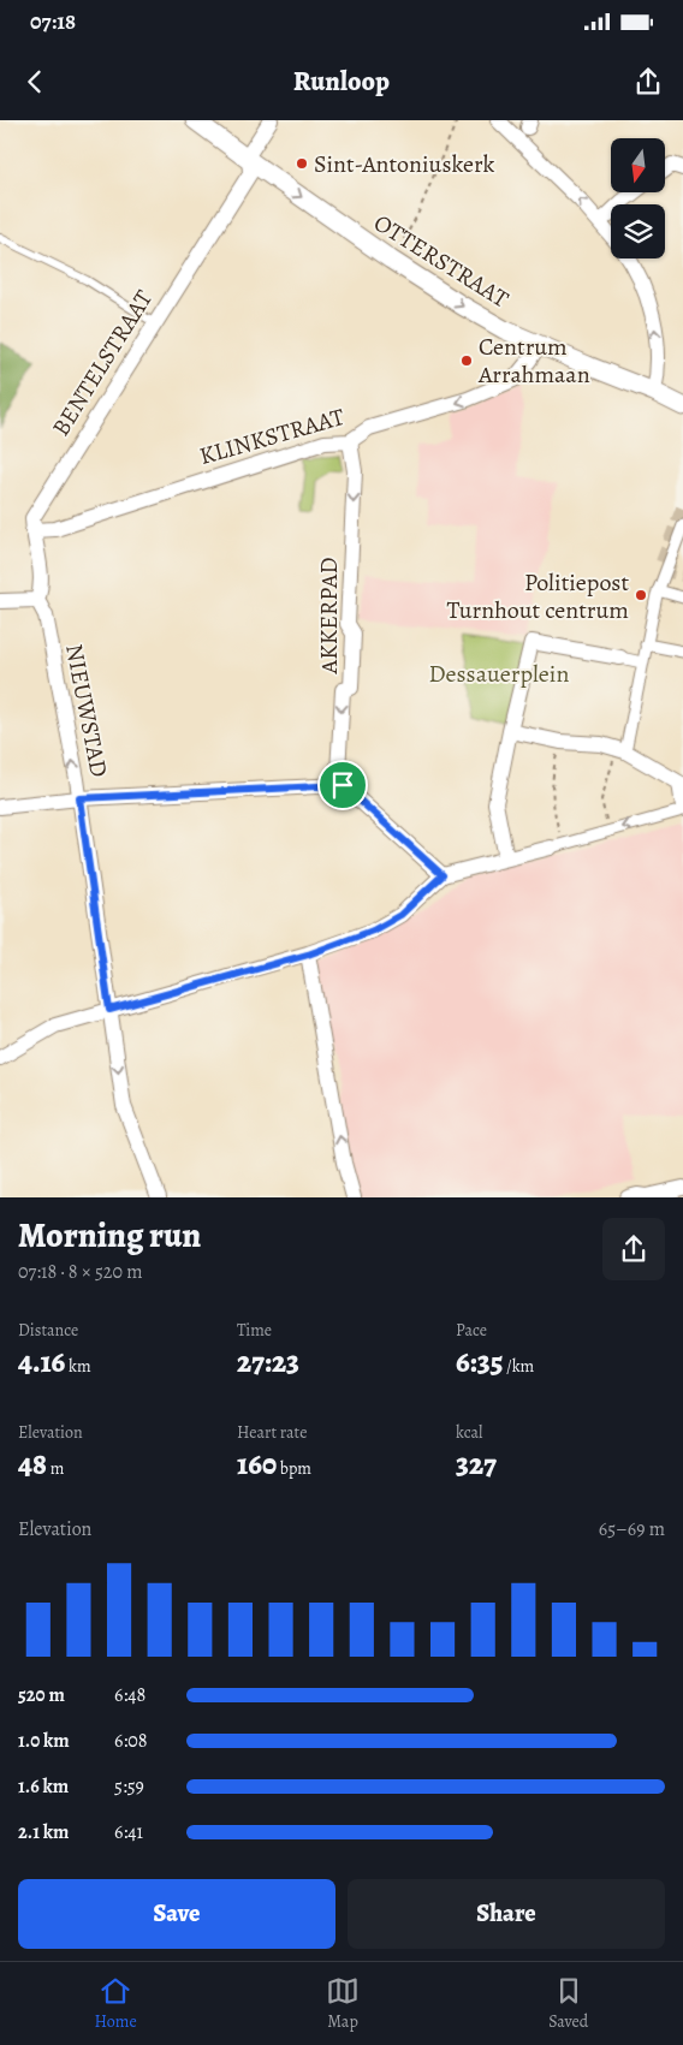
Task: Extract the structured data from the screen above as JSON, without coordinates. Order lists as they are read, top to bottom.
{
  "streets": {
    "street": [
      "OTTERSTRAAT",
      "BENTELSTRAAT",
      "KLINKSTRAAT",
      "AKKERPAD",
      "NIEUWSTAD"
    ]
  },
  "crossings": [
    ["OTTERSTRAAT", "BENTELSTRAAT"],
    ["OTTERSTRAAT", "KLINKSTRAAT"],
    ["BENTELSTRAAT", "KLINKSTRAAT"],
    ["BENTELSTRAAT", "NIEUWSTAD"],
    ["KLINKSTRAAT", "AKKERPAD"]
  ],
  "one_way": ["OTTERSTRAAT", "KLINKSTRAAT", "AKKERPAD"],
  "parks": ["Dessauerplein"],
  "places": ["Sint-Antoniuskerk", "Centrum Arrahmaan", "Politiepost Turnhout centrum"],
  "north": "bottom",
  "page": {
    "status": "07:18",
    "header": "Runloop",
    "heading": ["Morning run", "07:18 · 8 × 520 m"],
    "stats": [
      ["Distance", "4.16 km"],
      ["Time", "27:23"],
      ["Pace", "6:35 /km"],
      ["Elevation", "48 m"],
      ["Heart rate", "160 bpm"],
      ["kcal", "327"]
    ],
    "chart": ["Elevation", "65–69 m"],
    "list": [
      {
        "name": "520 m",
        "note": "6:48"
      },
      {
        "name": "1.0 km",
        "note": "6:08"
      },
      {
        "name": "1.6 km",
        "note": "5:59"
      },
      {
        "name": "2.1 km",
        "note": "6:41"
      }
    ],
    "buttons": ["Save", "Share"],
    "tabs": ["Home", "Map", "Saved"]
  }
}
